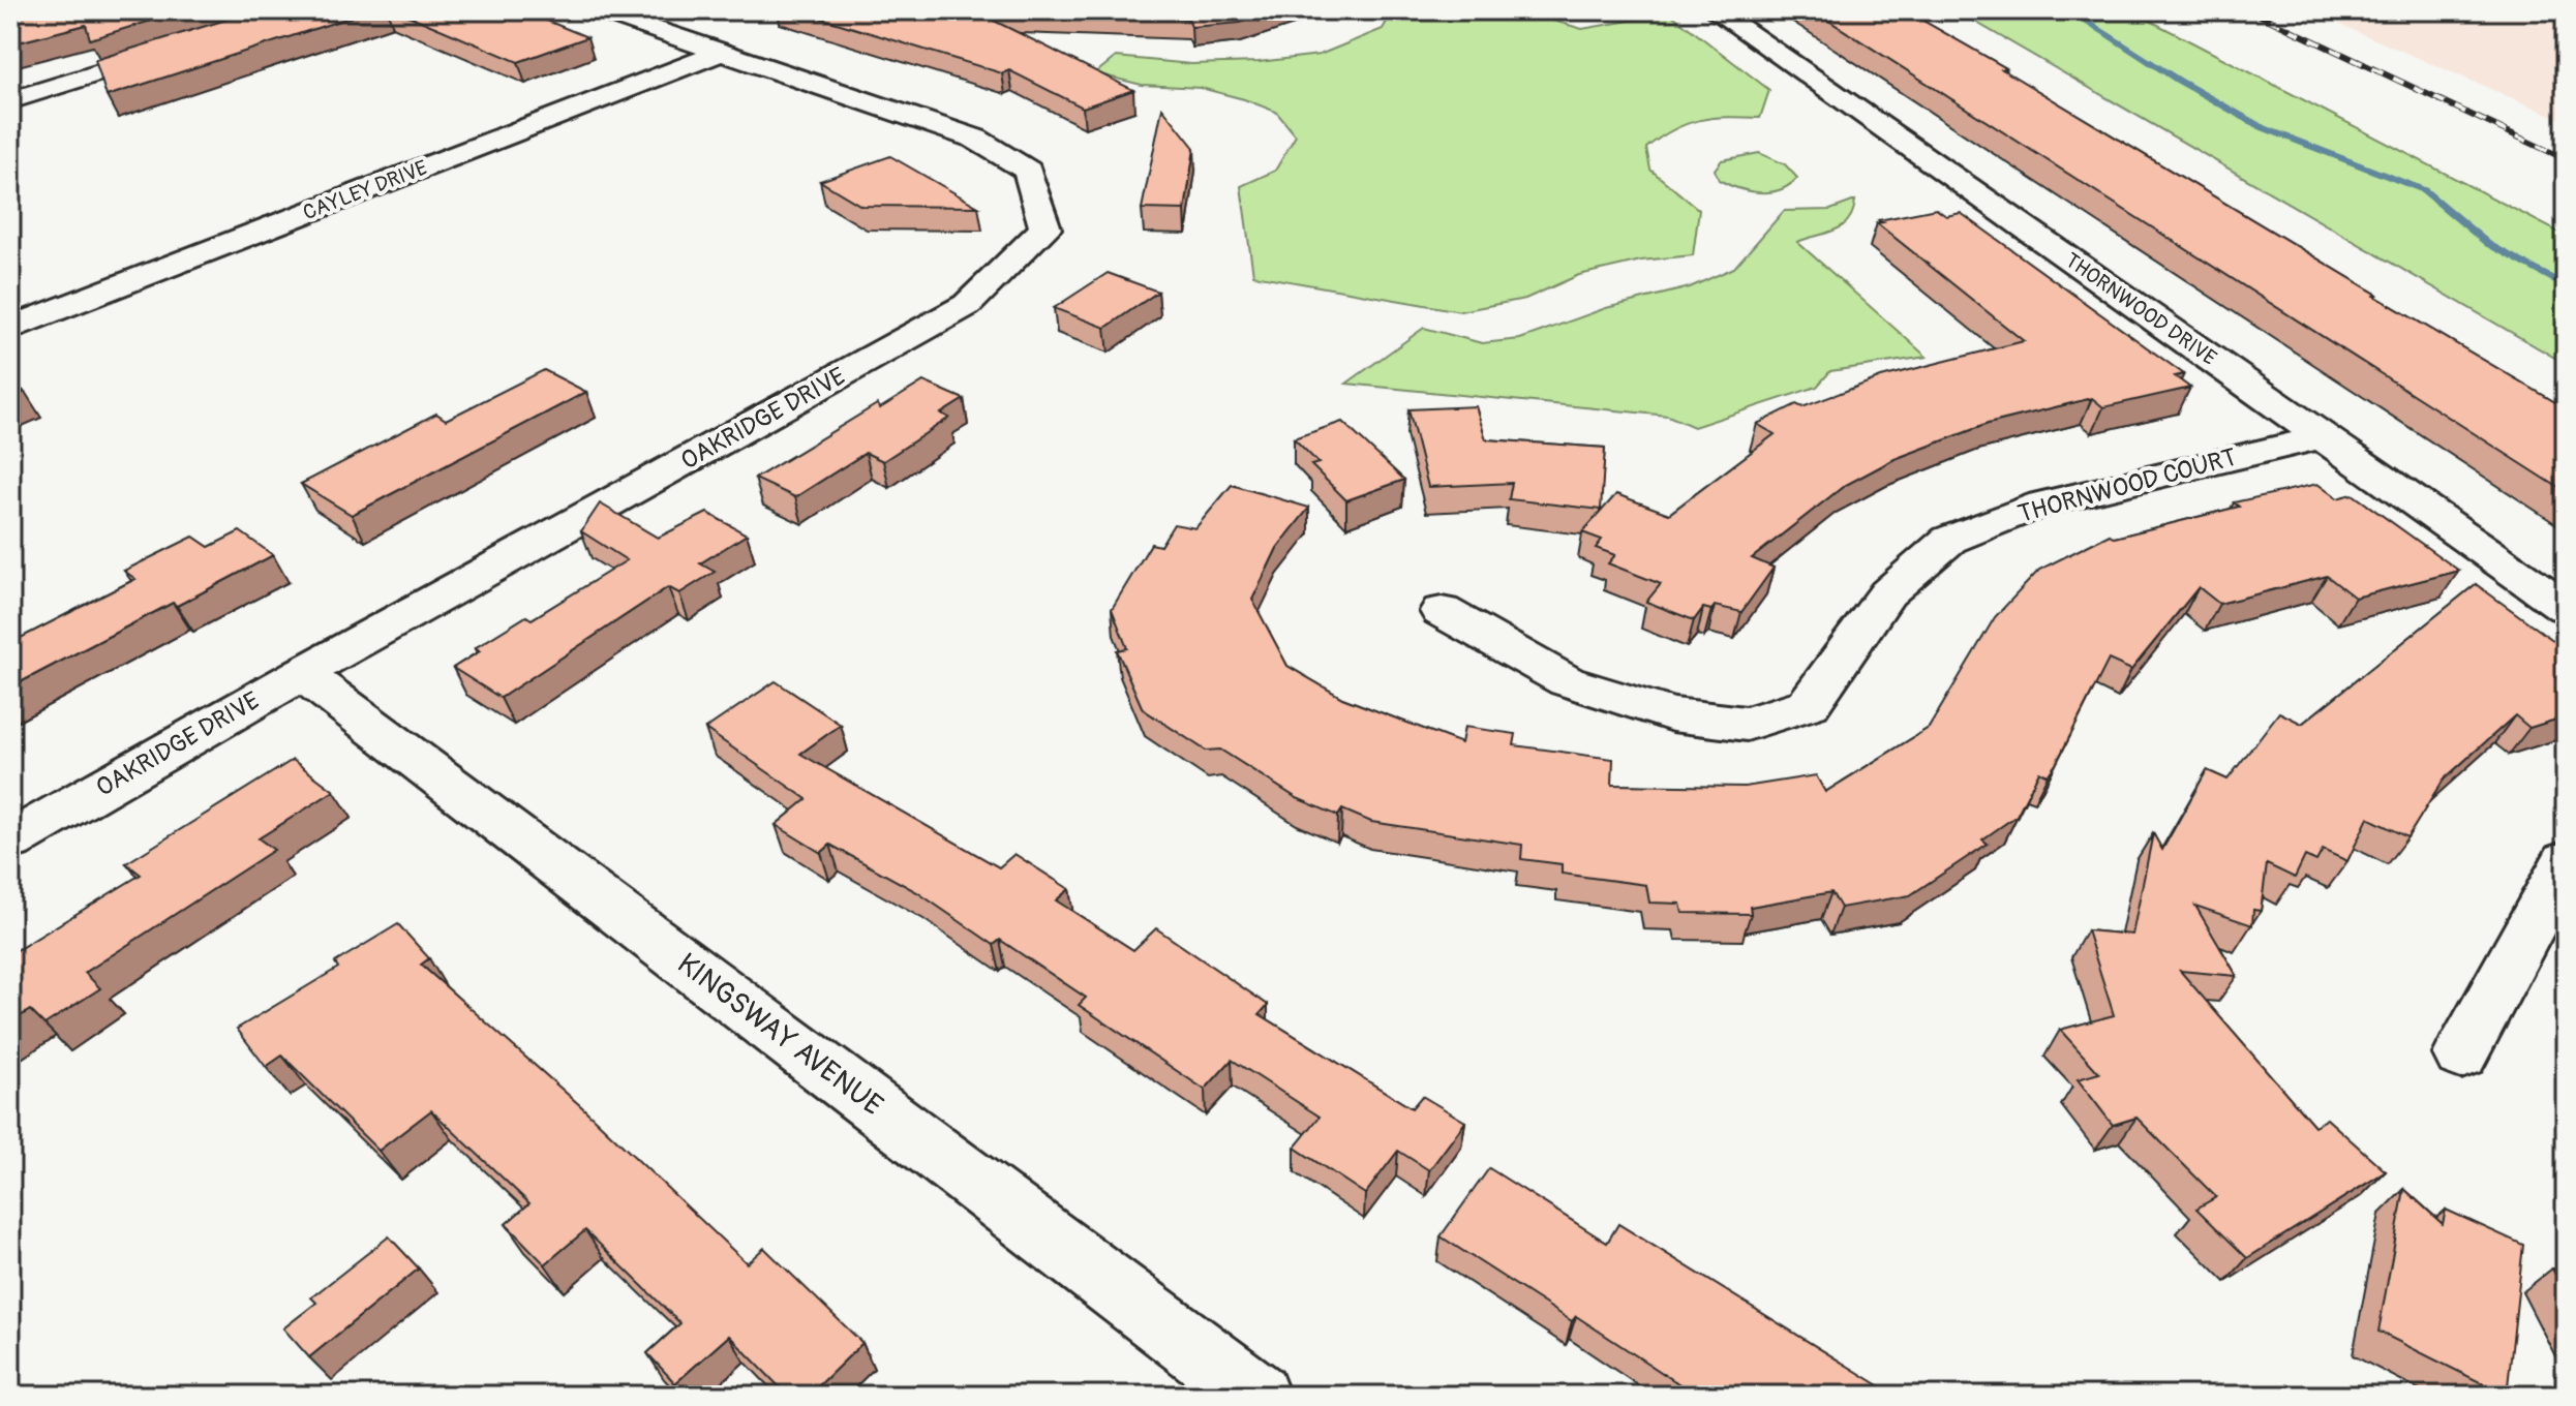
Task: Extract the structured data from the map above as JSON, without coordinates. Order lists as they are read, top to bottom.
{
  "streets": {
    "street": [
      "CAYLEY DRIVE",
      "THORNWOOD DRIVE",
      "OAKRIDGE DRIVE",
      "THORNWOOD COURT",
      "KINGSWAY AVENUE"
    ]
  },
  "crossings": [
    ["CAYLEY DRIVE", "OAKRIDGE DRIVE"],
    ["THORNWOOD DRIVE", "THORNWOOD COURT"],
    ["OAKRIDGE DRIVE", "KINGSWAY AVENUE"]
  ]
}
